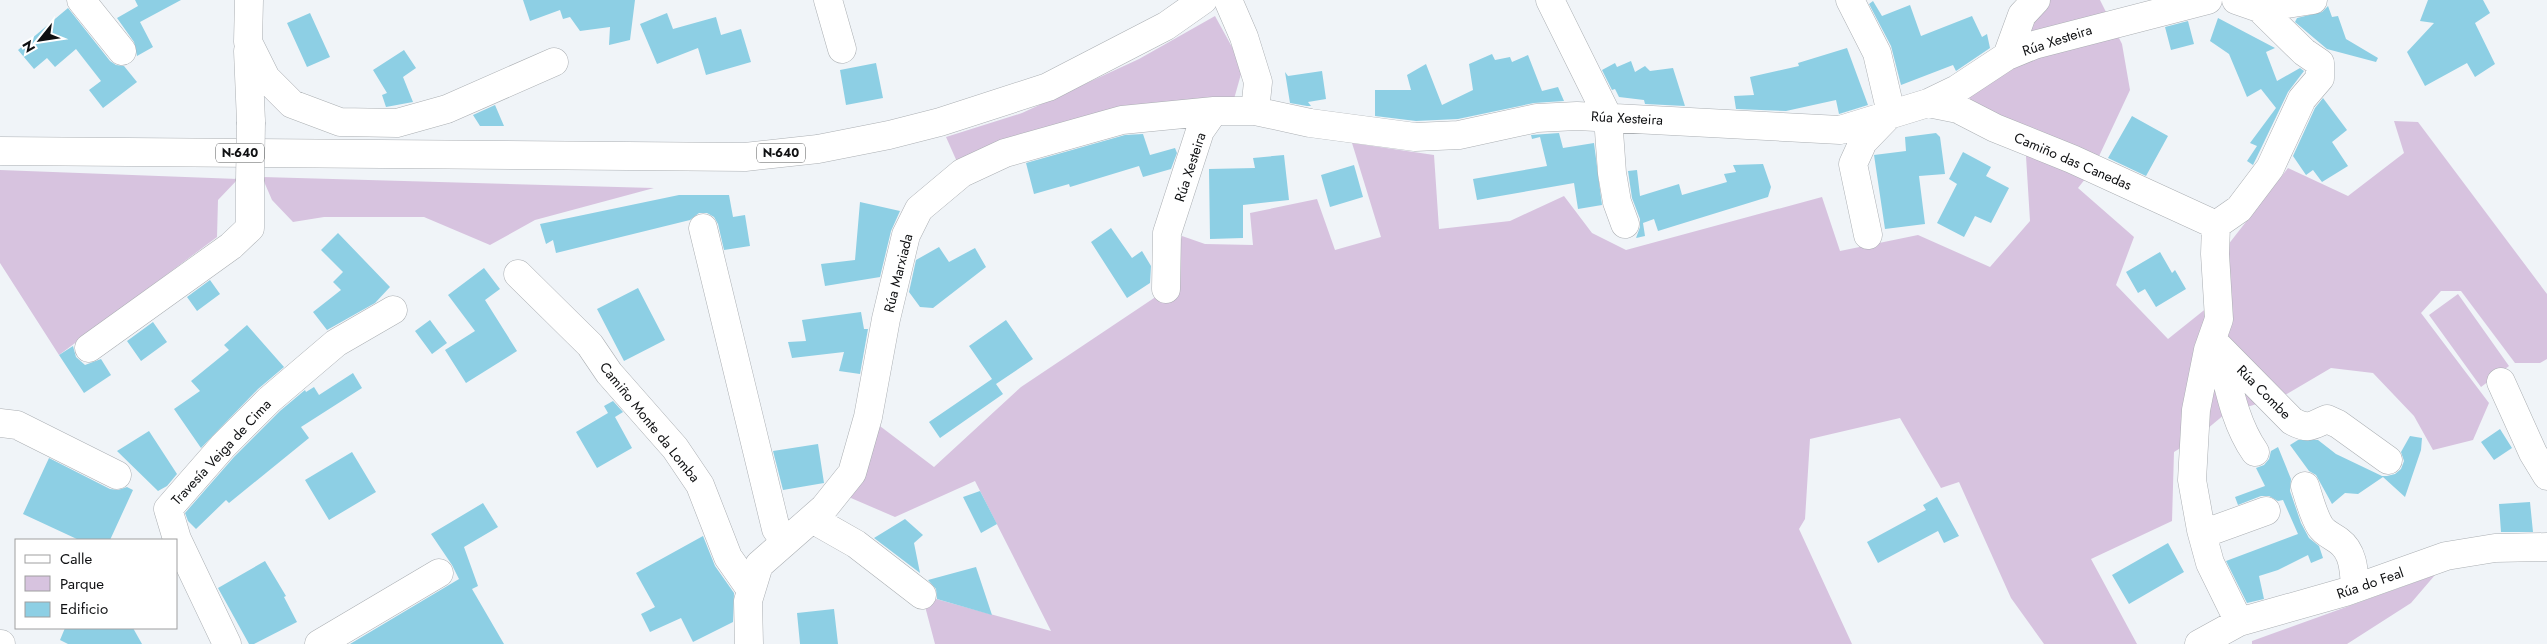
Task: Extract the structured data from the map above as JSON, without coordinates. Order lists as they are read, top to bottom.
{
  "streets": {
    "main road": [
      "Rúa Xesteira",
      "N-640",
      "Camiño das Canedas",
      "Rúa Marxiada",
      "Rúa Combe",
      "Camiño Monte da Lomba",
      "Travesía Veiga de Cima",
      "Rúa do Feal"
    ]
  },
  "crossings": [
    ["Rúa Xesteira", "Camiño das Canedas"],
    ["Rúa Xesteira", "Rúa Marxiada"],
    ["Rúa Marxiada", "Camiño Monte da Lomba"]
  ],
  "legend": ["Calle", "Parque", "Edificio"],
  "north": "bottom left"
}
